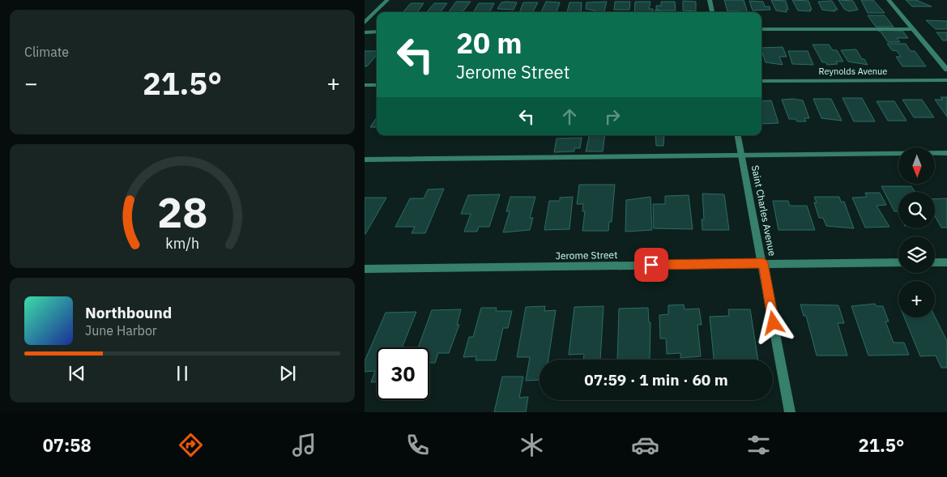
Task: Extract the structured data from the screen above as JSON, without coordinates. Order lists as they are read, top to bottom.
{
  "streets": {
    "street": ["Reynolds Avenue", "Saint Charles Avenue", "Jerome Street"]
  },
  "crossings": [
    ["Saint Charles Avenue", "Jerome Street"]
  ],
  "north": "bottom",
  "page": {
    "tile": "Climate",
    "turn": ["20 m", "Jerome Street"],
    "heat": ["−", "21.5°", "+"],
    "map_buttons": "+",
    "song": ["Northbound", "June Harbor"],
    "limit": "30",
    "trip": "07:59 · 1 min · 60 m",
    "tabs": ["07:58", "21.5°"],
    "gauge": ["28", "km/h"]
  }
}
